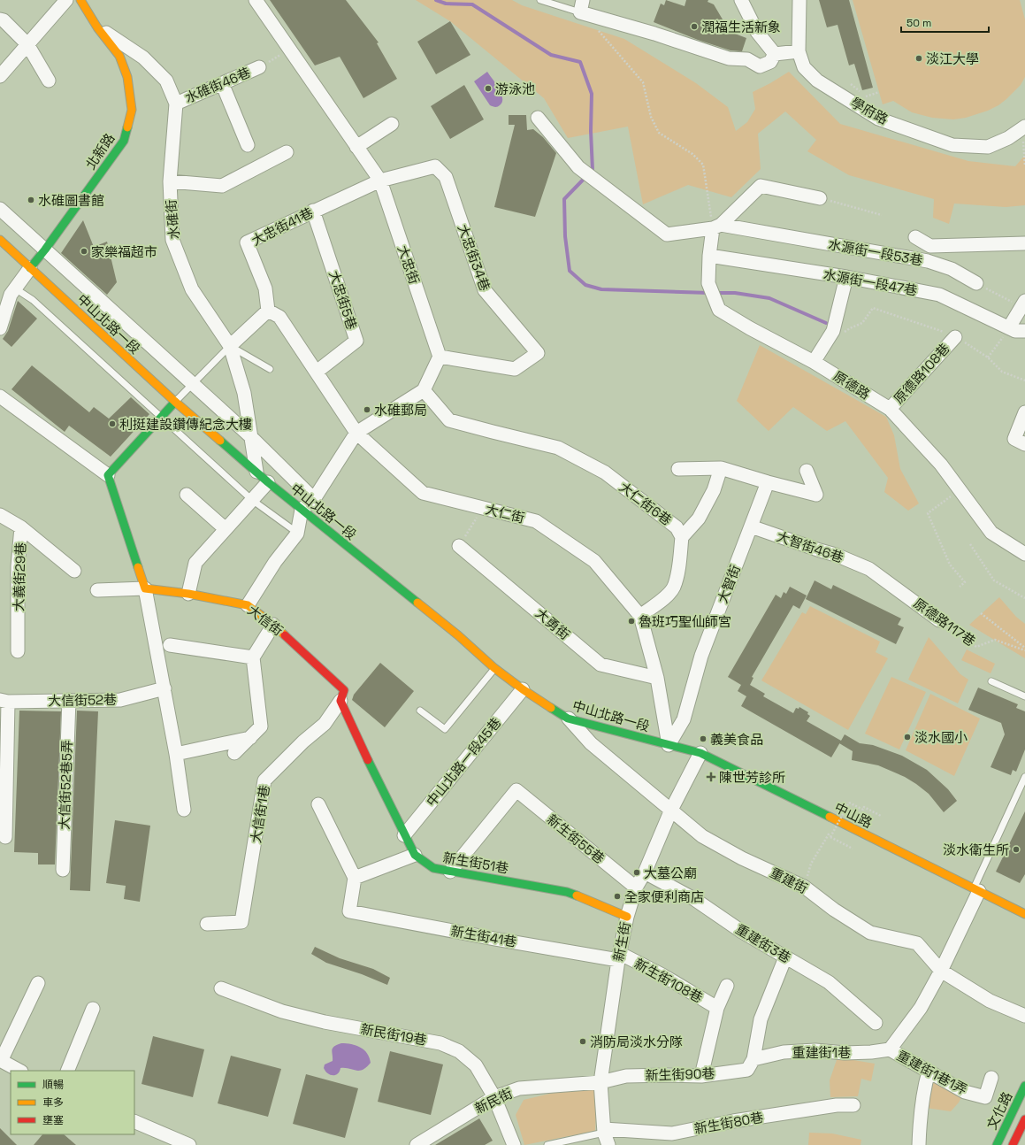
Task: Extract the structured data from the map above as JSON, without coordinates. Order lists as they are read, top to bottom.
{
  "streets": {
    "main road": [
      "北新路",
      "中山北路一段",
      "大信街",
      "中山路",
      "新生街51巷",
      "文化路"
    ],
    "street": [
      "水碓街46巷",
      "學府路",
      "水碓街",
      "大忠街41巷",
      "水源街一段53巷",
      "大忠街34巷",
      "大忠街",
      "水源街一段47巷",
      "大忠街5巷",
      "原德路108巷",
      "原德路",
      "大仁街6巷",
      "大仁街",
      "大智街46巷",
      "大義街29巷",
      "大智街",
      "原德路117巷",
      "大勇街",
      "大信街52巷",
      "中山北路一段45巷",
      "大信街52巷5弄",
      "大信街1巷",
      "新生街55巷",
      "重建街",
      "新生街41巷",
      "新生街",
      "重建街3巷",
      "新生街108巷",
      "新民街19巷",
      "重建街1巷",
      "重建街1巷1弄",
      "新生街90巷",
      "新民街",
      "新生街80巷"
    ]
  },
  "crossings": [
    ["水碓街46巷", "水碓街"],
    ["北新路", "水碓街"],
    ["北新路", "中山北路一段"],
    ["水碓街", "中山北路一段"],
    ["大忠街41巷", "大忠街34巷"],
    ["大忠街41巷", "大忠街"],
    ["大忠街41巷", "大忠街5巷"],
    ["水源街一段53巷", "原德路"],
    ["大忠街34巷", "大忠街"],
    ["水源街一段47巷", "原德路"],
    ["中山北路一段", "大仁街"],
    ["中山北路一段", "大智街"],
    ["中山北路一段", "中山北路一段45巷"],
    ["中山北路一段", "中山路"],
    ["中山北路一段", "重建街"],
    ["原德路108巷", "原德路"],
    ["大仁街", "大智街"],
    ["大仁街", "大勇街"],
    ["大仁街", "中山路"],
    ["大智街46巷", "大智街"],
    ["大智街46巷", "原德路117巷"],
    ["大智街", "中山路"],
    ["大信街", "大信街1巷"],
    ["大信街", "新生街51巷"],
    ["大信街52巷", "大信街52巷5弄"],
    ["中山北路一段45巷", "新生街51巷"],
    ["大信街1巷", "新生街51巷"],
    ["中山路", "新生街"],
    ["中山路", "重建街1巷1弄"],
    ["新生街55巷", "新生街51巷"],
    ["新生街55巷", "新生街"],
    ["新生街51巷", "新生街"],
    ["重建街", "新生街"],
    ["重建街", "重建街1巷1弄"],
    ["新生街41巷", "新生街"],
    ["新生街41巷", "新生街108巷"],
    ["新生街", "重建街3巷"],
    ["新生街", "新生街108巷"],
    ["新生街", "新生街90巷"],
    ["新生街", "新民街"],
    ["新生街", "新生街80巷"],
    ["新民街19巷", "新民街"],
    ["重建街1巷", "重建街1巷1弄"],
    ["重建街1巷", "新生街90巷"],
    ["新生街90巷", "新民街"]
  ],
  "places": {
    "other": [
      "潤福生活新象",
      "淡江大學",
      "游泳池",
      "水碓圖書館",
      "家樂福超市",
      "水碓郵局",
      "利挺建設鑽傳紀念大樓",
      "魯班巧聖仙師宮",
      "淡水國小",
      "義美食品",
      "淡水衛生所",
      "大墓公廟",
      "全家便利商店",
      "消防局淡水分隊"
    ],
    "health": ["陳世芳診所"]
  },
  "legend": ["順暢", "車多", "壅塞"],
  "scale_bar": "50 m"
}
